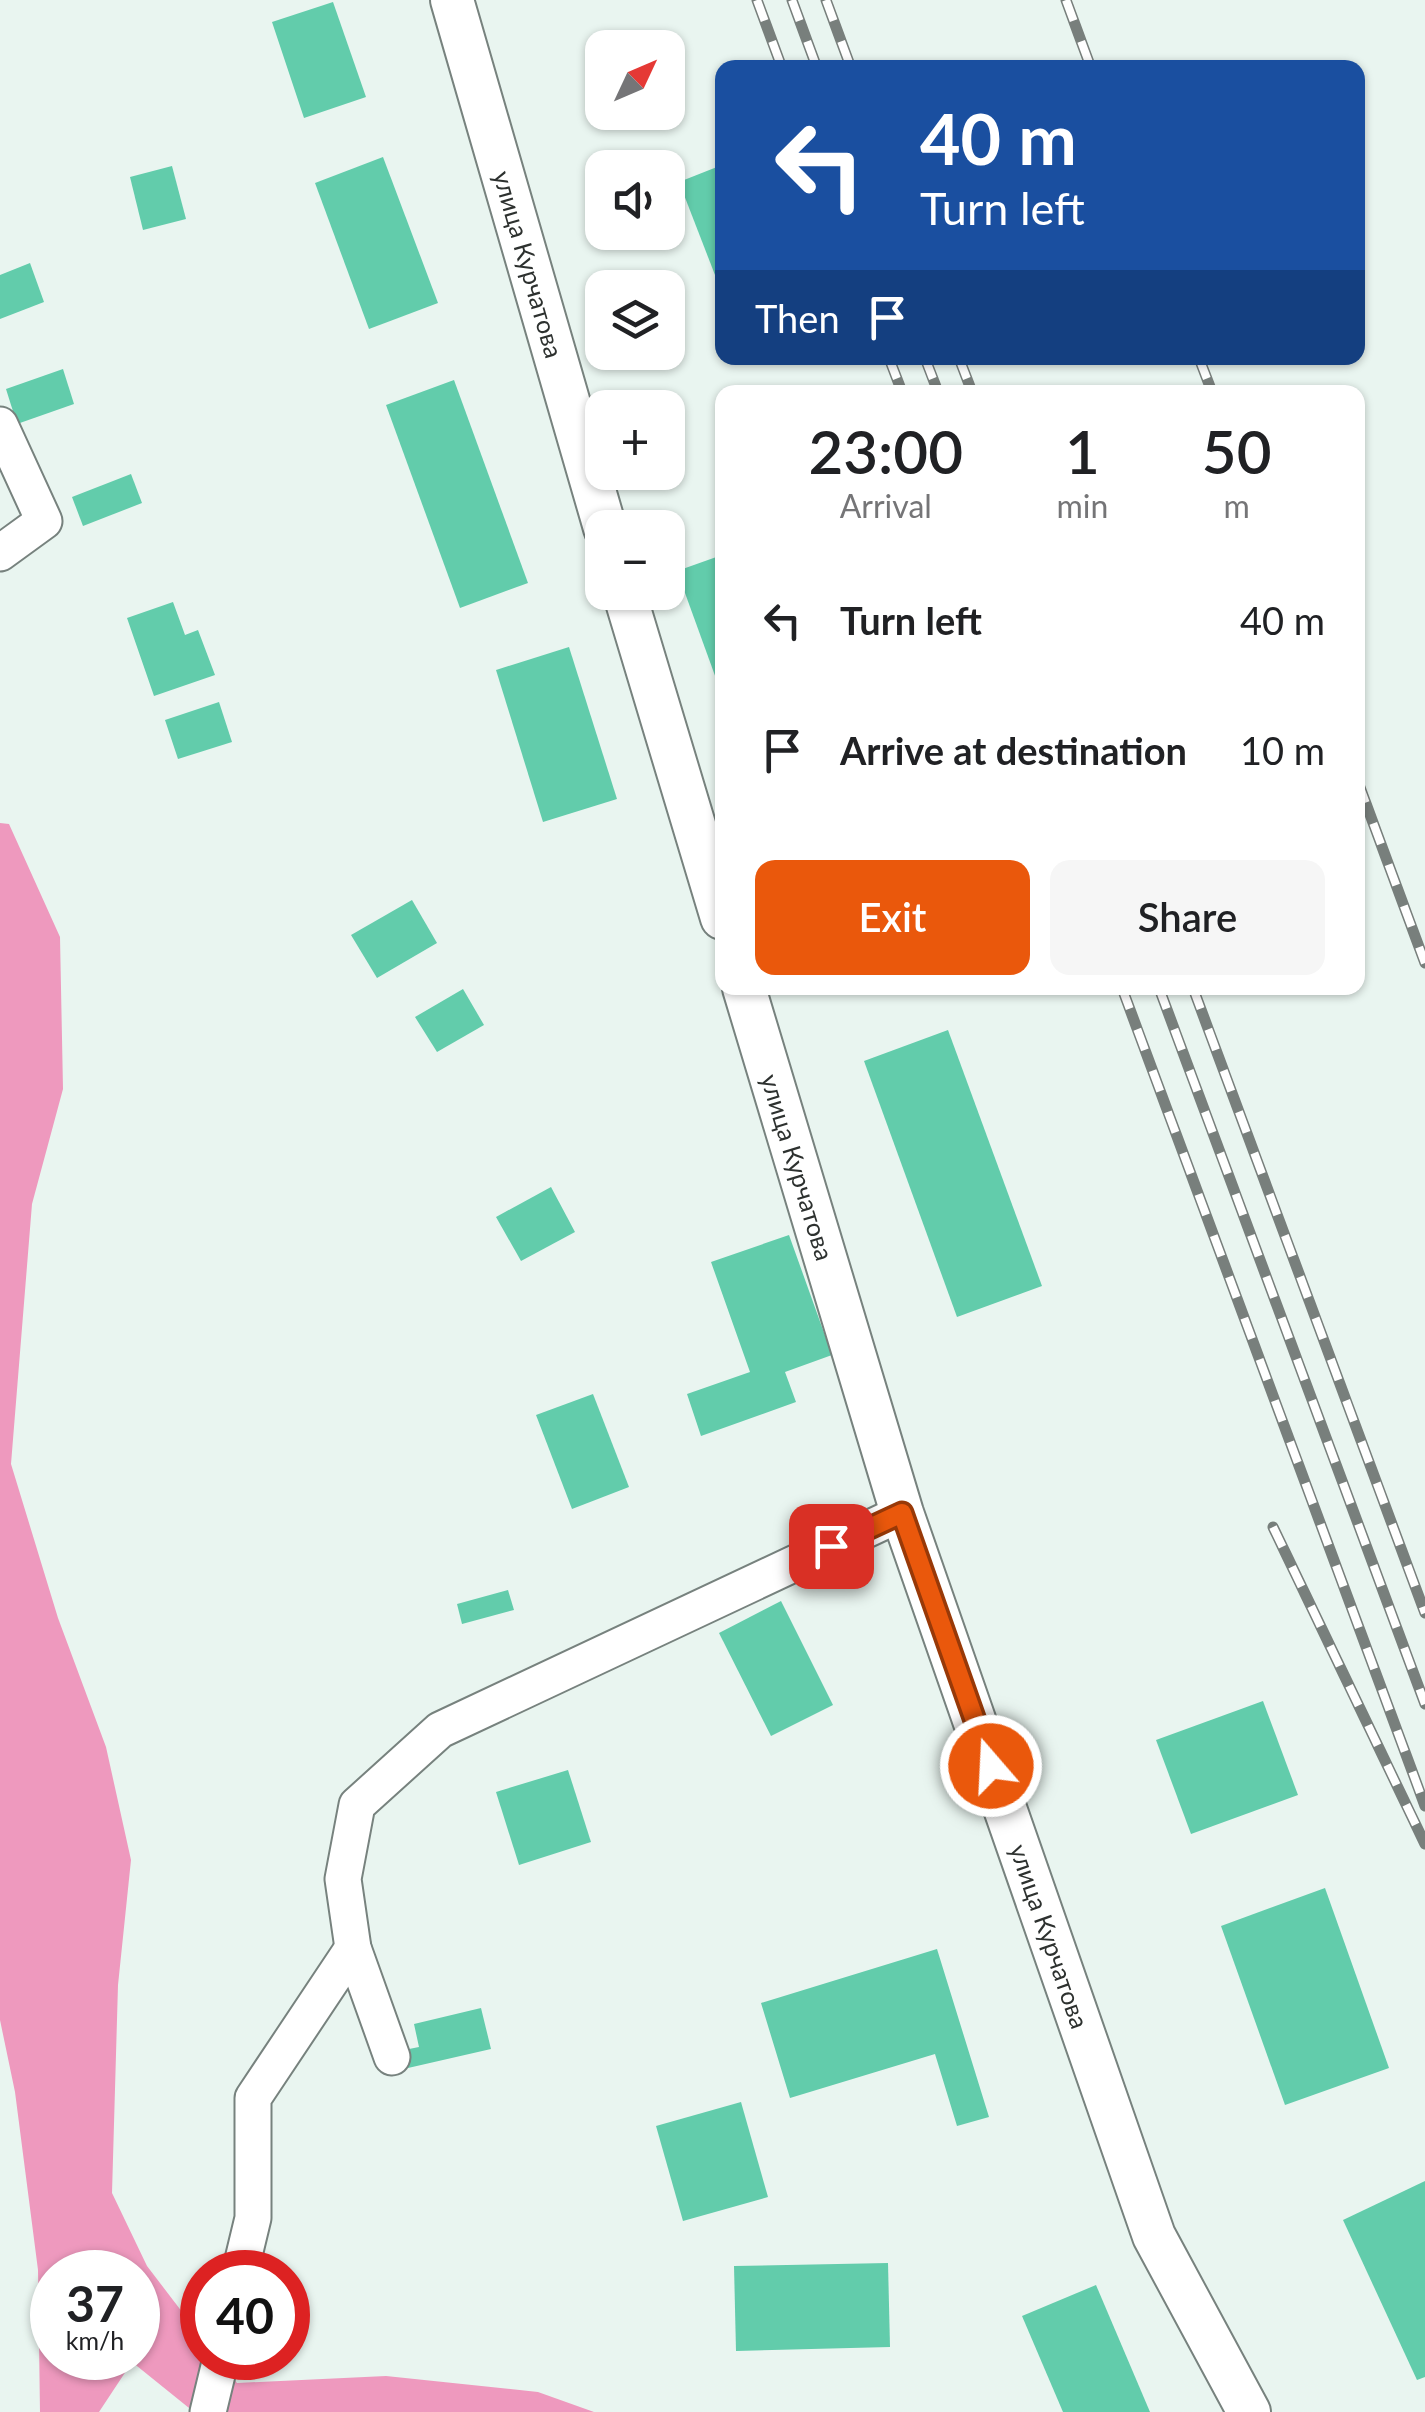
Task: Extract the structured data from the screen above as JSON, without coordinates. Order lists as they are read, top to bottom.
{
  "streets": {
    "street": ["улица Курчатова"]
  },
  "north": "top right",
  "page": {
    "map_buttons": ["+", "−"],
    "turn": ["40 m", "Turn left"],
    "then": "Then",
    "eta": [
      "23:00",
      "Arrival",
      "1",
      "min",
      "50",
      "m"
    ],
    "list": [
      {
        "name": "Turn left",
        "value": "40 m"
      },
      {
        "name": "Arrive at destination",
        "value": "10 m"
      }
    ],
    "buttons": ["Exit", "Share"],
    "speed": "37 km/h",
    "limit": "40"
  }
}
